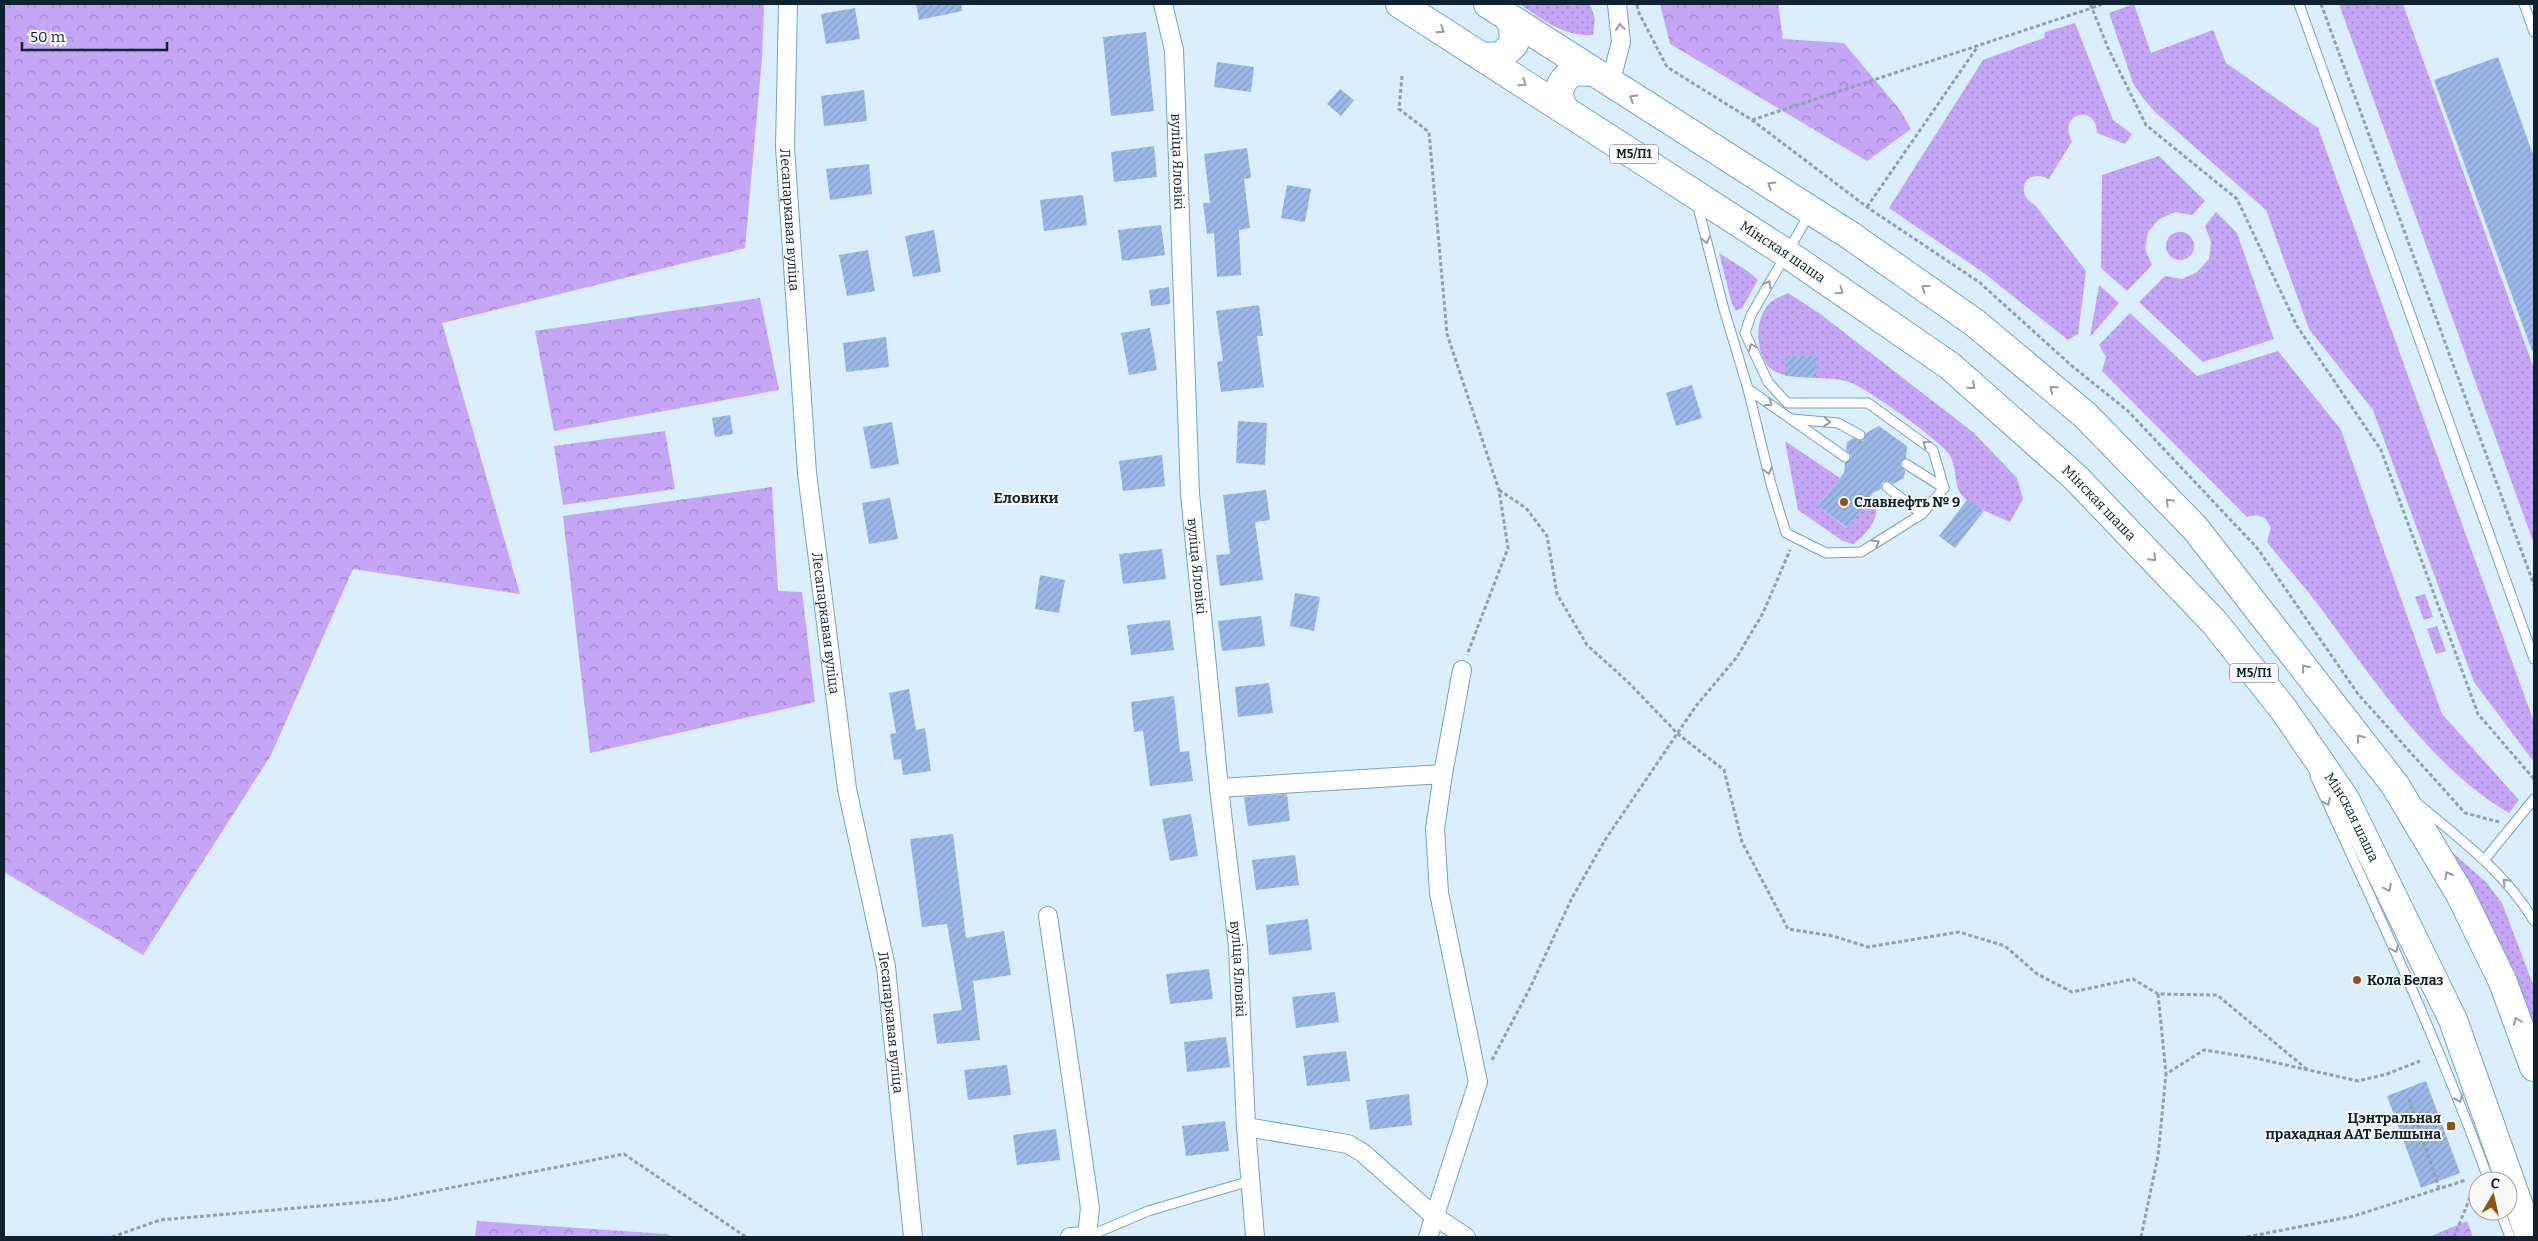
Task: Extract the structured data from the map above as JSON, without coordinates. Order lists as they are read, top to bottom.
{
  "streets": {
    "main road": ["М5/П1", "Мінская шаша"],
    "street": ["вуліца Яловікі", "Лесапаркавая вуліца"]
  },
  "districts": ["Еловики"],
  "places": {
    "other": ["Славнефть № 9", "Кола Белаз"],
    "transit": ["Цэнтральная прахадная ААТ Белшына"]
  },
  "scale_bar": "50 m",
  "north": "top"
}
